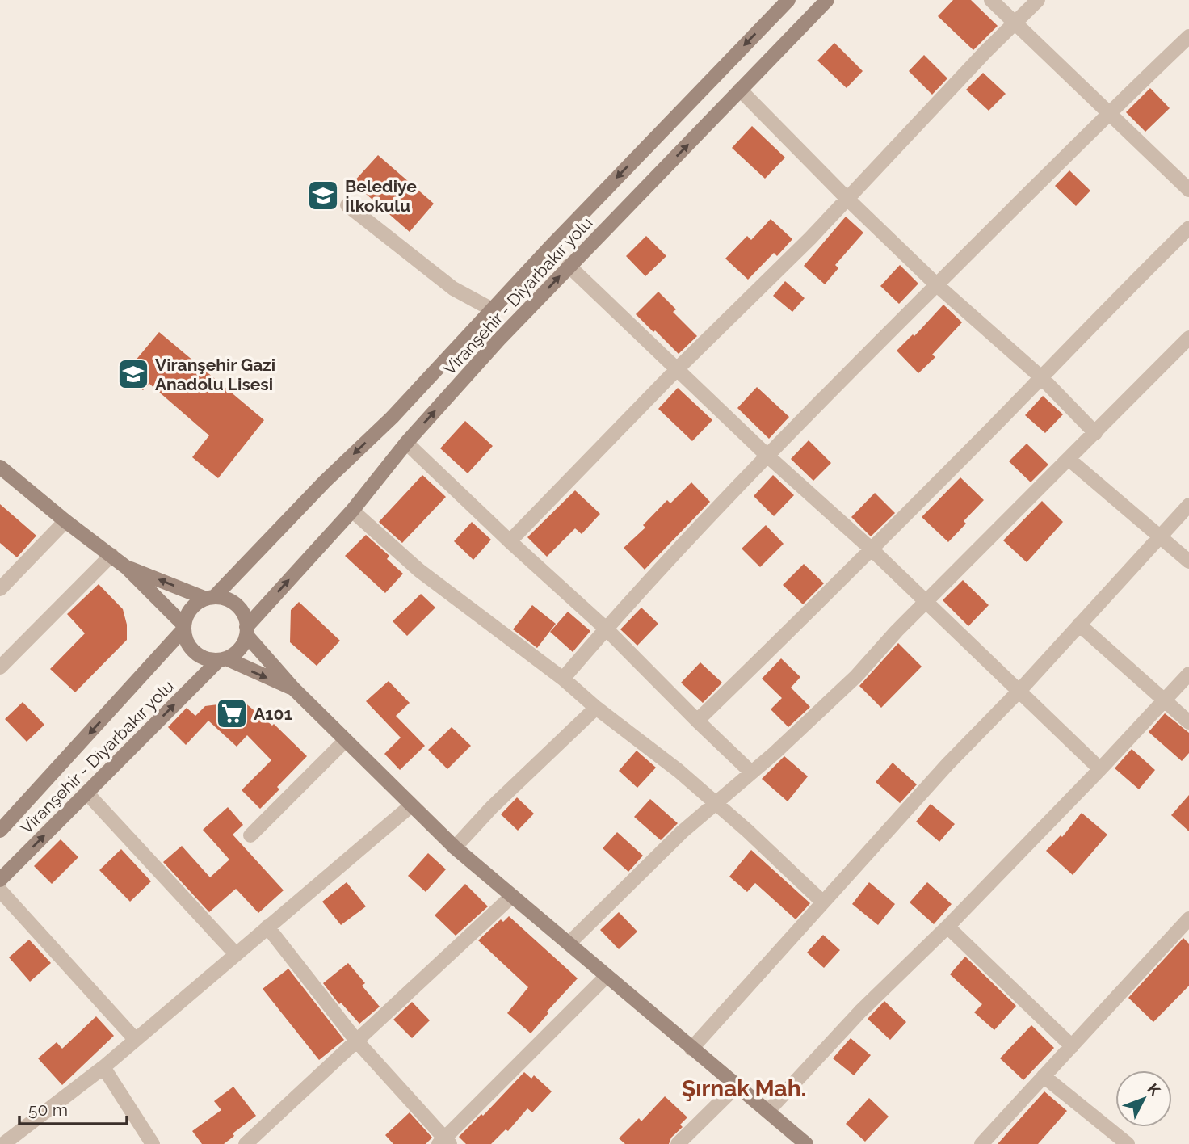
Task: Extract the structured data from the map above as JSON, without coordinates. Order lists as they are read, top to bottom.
{
  "streets": {
    "main road": ["Viranşehir - Diyarbakır yolu"]
  },
  "districts": ["Şırnak Mah."],
  "places": {
    "school or university": ["Belediye İlkokulu", "Viranşehir Gazi Anadolu Lisesi"],
    "supermarket": ["A101"]
  },
  "scale_bar": "50 m",
  "north": "top right"
}
